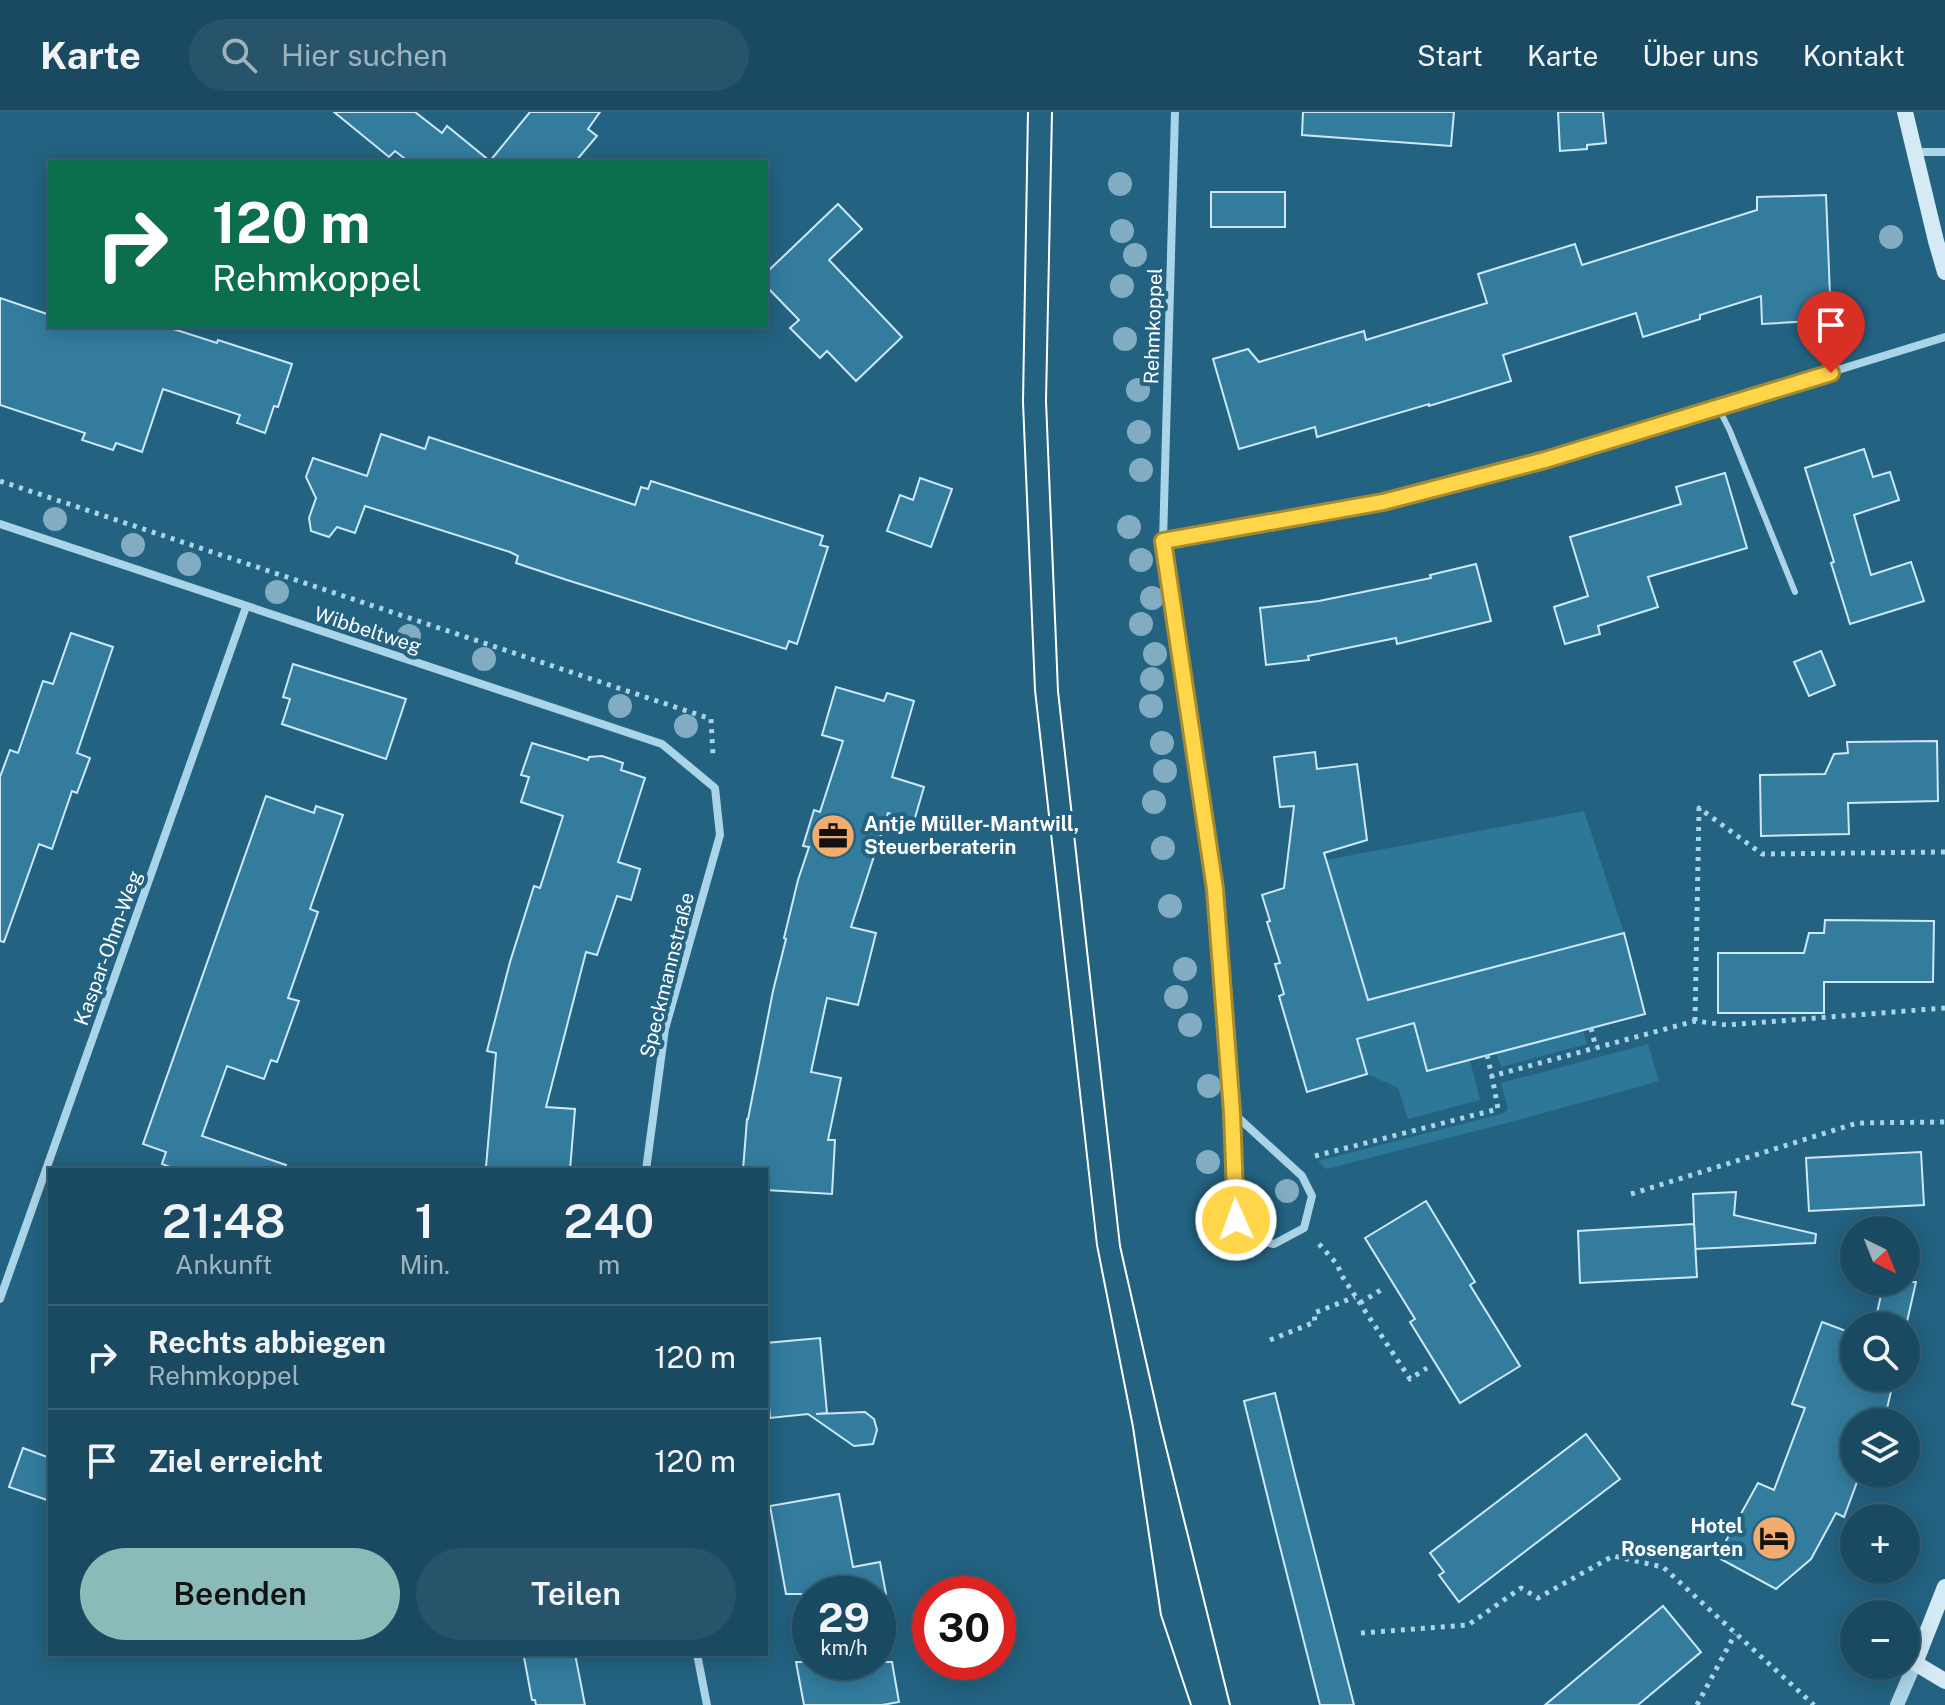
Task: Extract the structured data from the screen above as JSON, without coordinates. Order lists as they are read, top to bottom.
{
  "streets": {
    "street": [
      "Rehmkoppel",
      "Wibbeltweg",
      "Kaspar-Ohm-Weg",
      "Speckmannstraße"
    ]
  },
  "crossings": [
    ["Wibbeltweg", "Kaspar-Ohm-Weg"],
    ["Wibbeltweg", "Speckmannstraße"]
  ],
  "places": {
    "office": ["Antje Müller-Mantwill, Steuerberaterin"],
    "hotel": ["Hotel Rosengarten"]
  },
  "north": "bottom right",
  "page": {
    "header": "Karte",
    "search": "Hier suchen",
    "nav": [
      "Start",
      "Karte",
      "Über uns",
      "Kontakt"
    ],
    "turn": ["120 m", "Rehmkoppel"],
    "eta": [
      "21:48",
      "Ankunft",
      "1",
      "Min.",
      "240",
      "m"
    ],
    "map_buttons": ["+", "−"],
    "list": [
      {
        "name": "Rechts abbiegen",
        "note": "Rehmkoppel",
        "value": "120 m"
      },
      {
        "name": "Ziel erreicht",
        "value": "120 m"
      }
    ],
    "buttons": ["Beenden", "Teilen"],
    "speed": "29 km/h",
    "limit": "30"
  }
}
